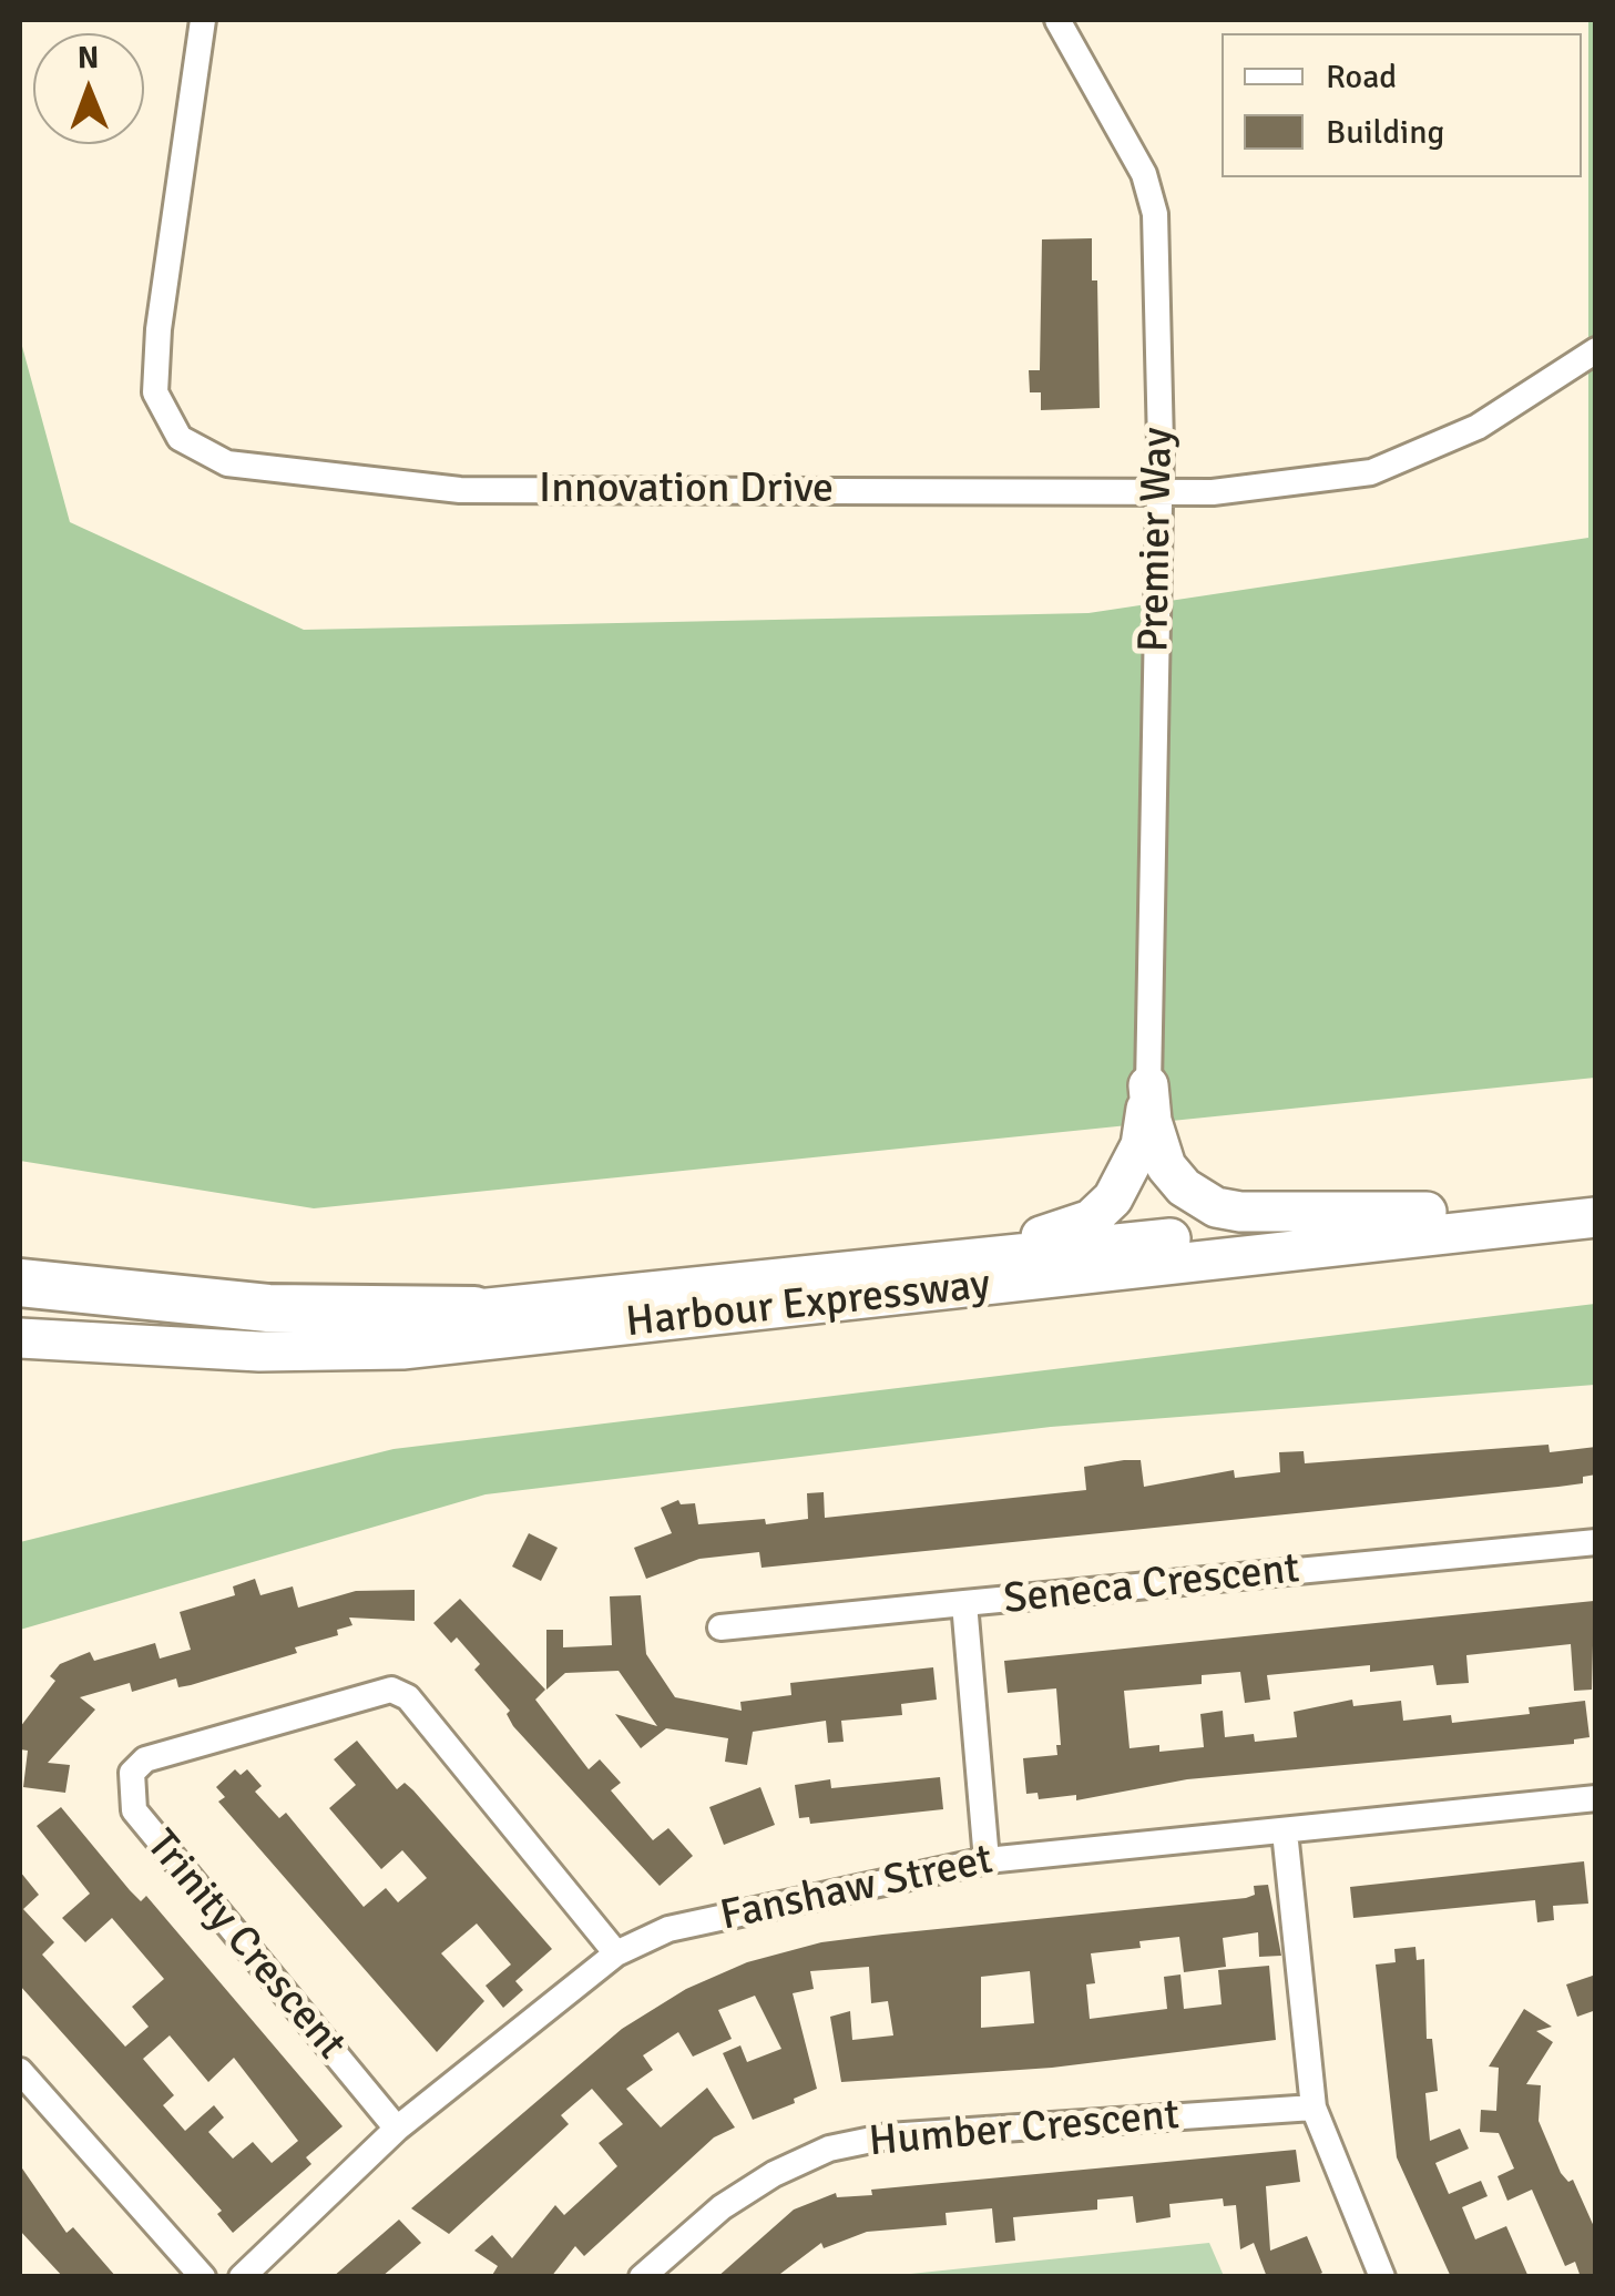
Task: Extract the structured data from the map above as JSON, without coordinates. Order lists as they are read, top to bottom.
{
  "streets": {
    "main road": ["Harbour Expressway"],
    "street": [
      "Innovation Drive",
      "Premier Way",
      "Seneca Crescent",
      "Fanshaw Street",
      "Trinity Crescent",
      "Humber Crescent"
    ]
  },
  "crossings": [
    ["Innovation Drive", "Premier Way"],
    ["Seneca Crescent", "Fanshaw Street"],
    ["Fanshaw Street", "Trinity Crescent"]
  ],
  "legend": ["Road", "Building"],
  "north": "top"
}
